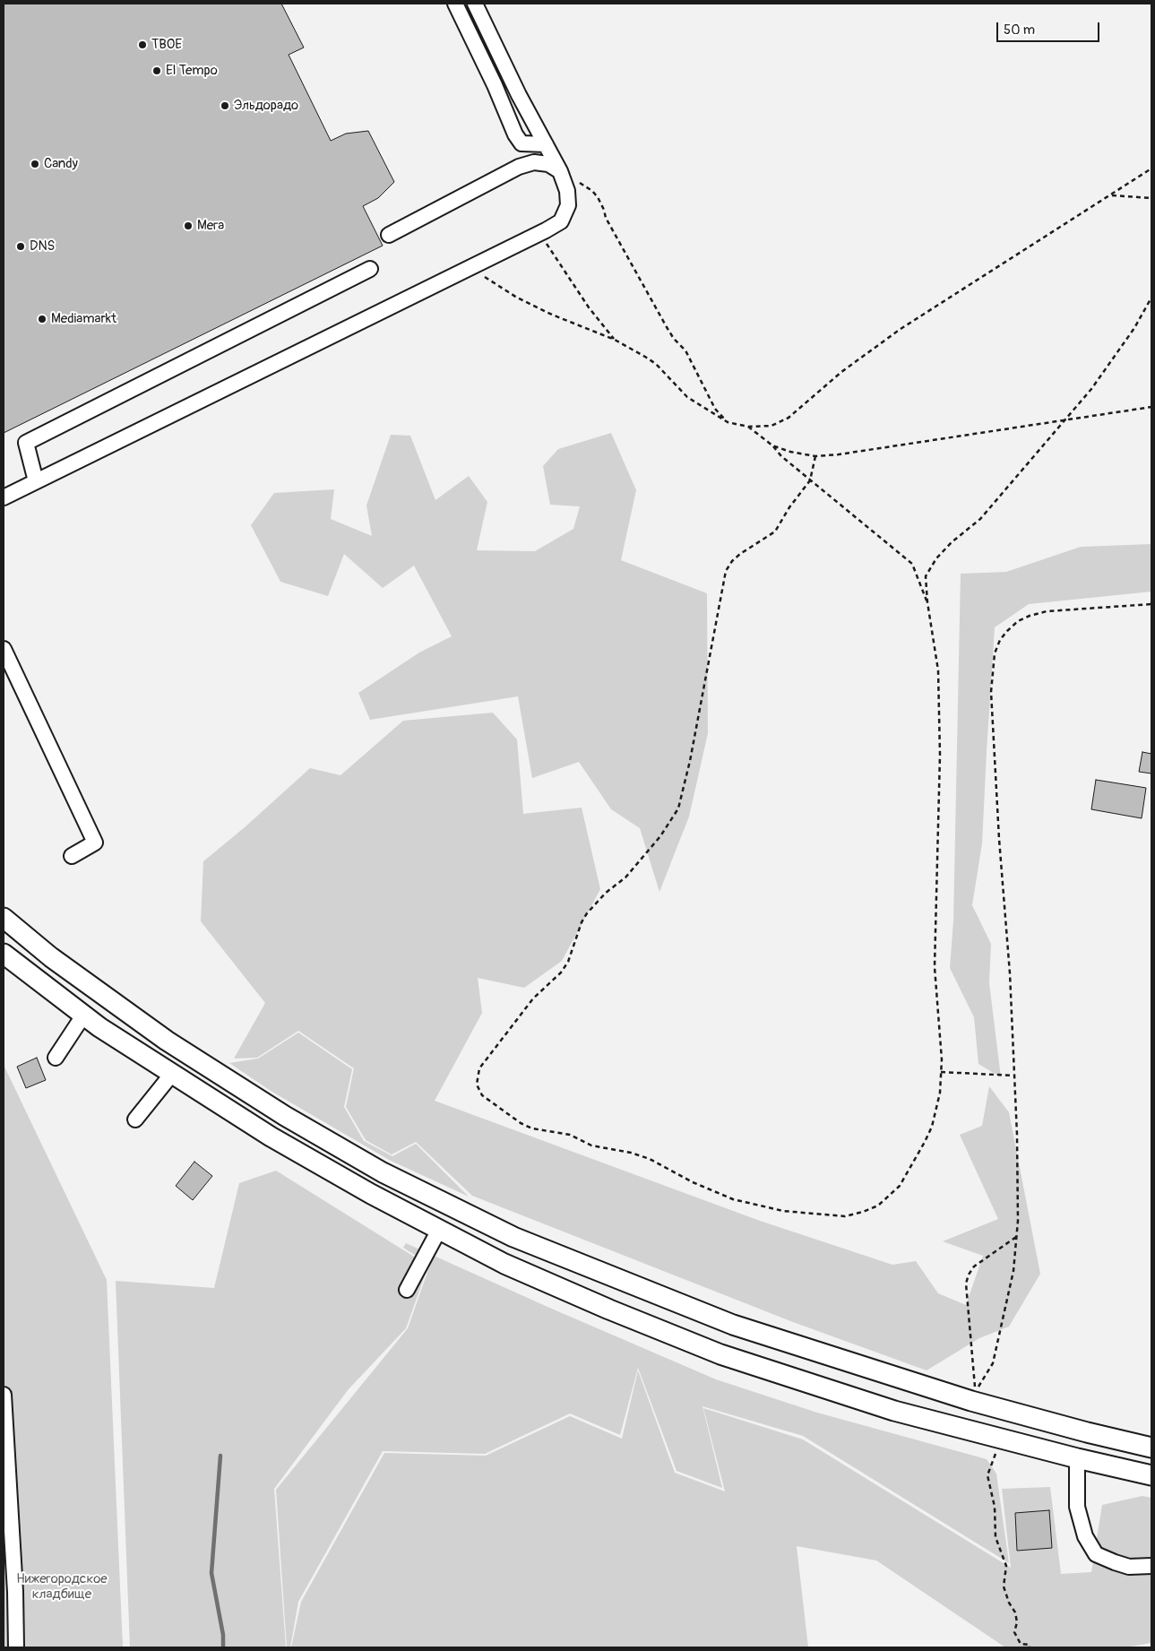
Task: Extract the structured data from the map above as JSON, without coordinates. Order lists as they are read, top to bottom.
{
  "parks": ["Нижегородское кладбище"],
  "places": [
    "ТВОЕ",
    "El Tempo",
    "Эльдорадо",
    "Candy",
    "Мега",
    "DNS",
    "Mediamarkt"
  ],
  "scale_bar": "50 m"
}
